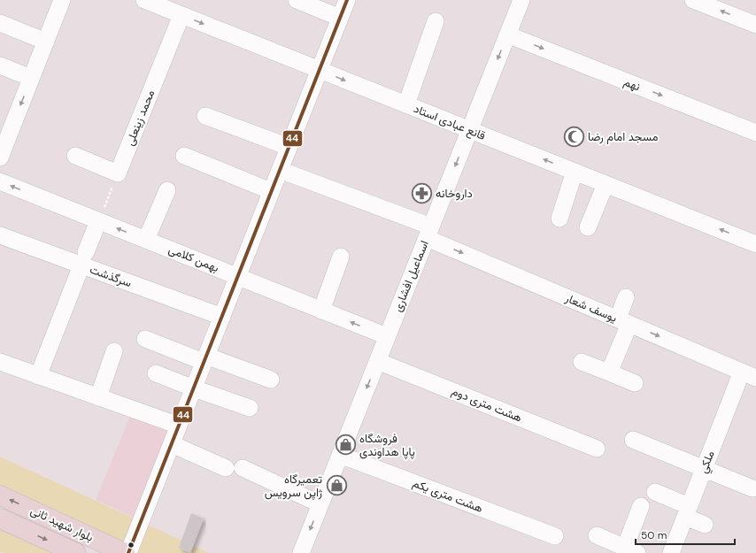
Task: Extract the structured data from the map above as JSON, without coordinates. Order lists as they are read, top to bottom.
{
  "streets": {
    "main road": ["بلوار شهید ثانی"],
    "street": [
      "نهم",
      "محمد زینعلی",
      "قانع عبادی استاد",
      "بهمن کلامی",
      "سرگذشت",
      "اسماعیل افشاری",
      "یوسف شعار",
      "هشت متری دوم",
      "ملکي",
      "هشت متری یکم"
    ]
  },
  "crossings": [
    ["نهم", "اسماعیل افشاری"],
    ["محمد زینعلی", "قانع عبادی استاد"],
    ["قانع عبادی استاد", "اسماعیل افشاری"],
    ["بهمن کلامی", "اسماعیل افشاری"],
    ["اسماعیل افشاری", "یوسف شعار"],
    ["اسماعیل افشاری", "هشت متری دوم"],
    ["اسماعیل افشاری", "هشت متری یکم"],
    ["یوسف شعار", "ملکي"]
  ],
  "one_way": ["نهم", "بهمن کلامی"],
  "places": {
    "mosque": ["مسجد امام رضا"],
    "pharmacy": ["داروخانه"],
    "shop": ["فروشگاه پاپا هداوندی", "تعمیرگاه ژاپن سرویس"]
  },
  "lines": ["transit line 44"],
  "scale_bar": "50 m"
}
